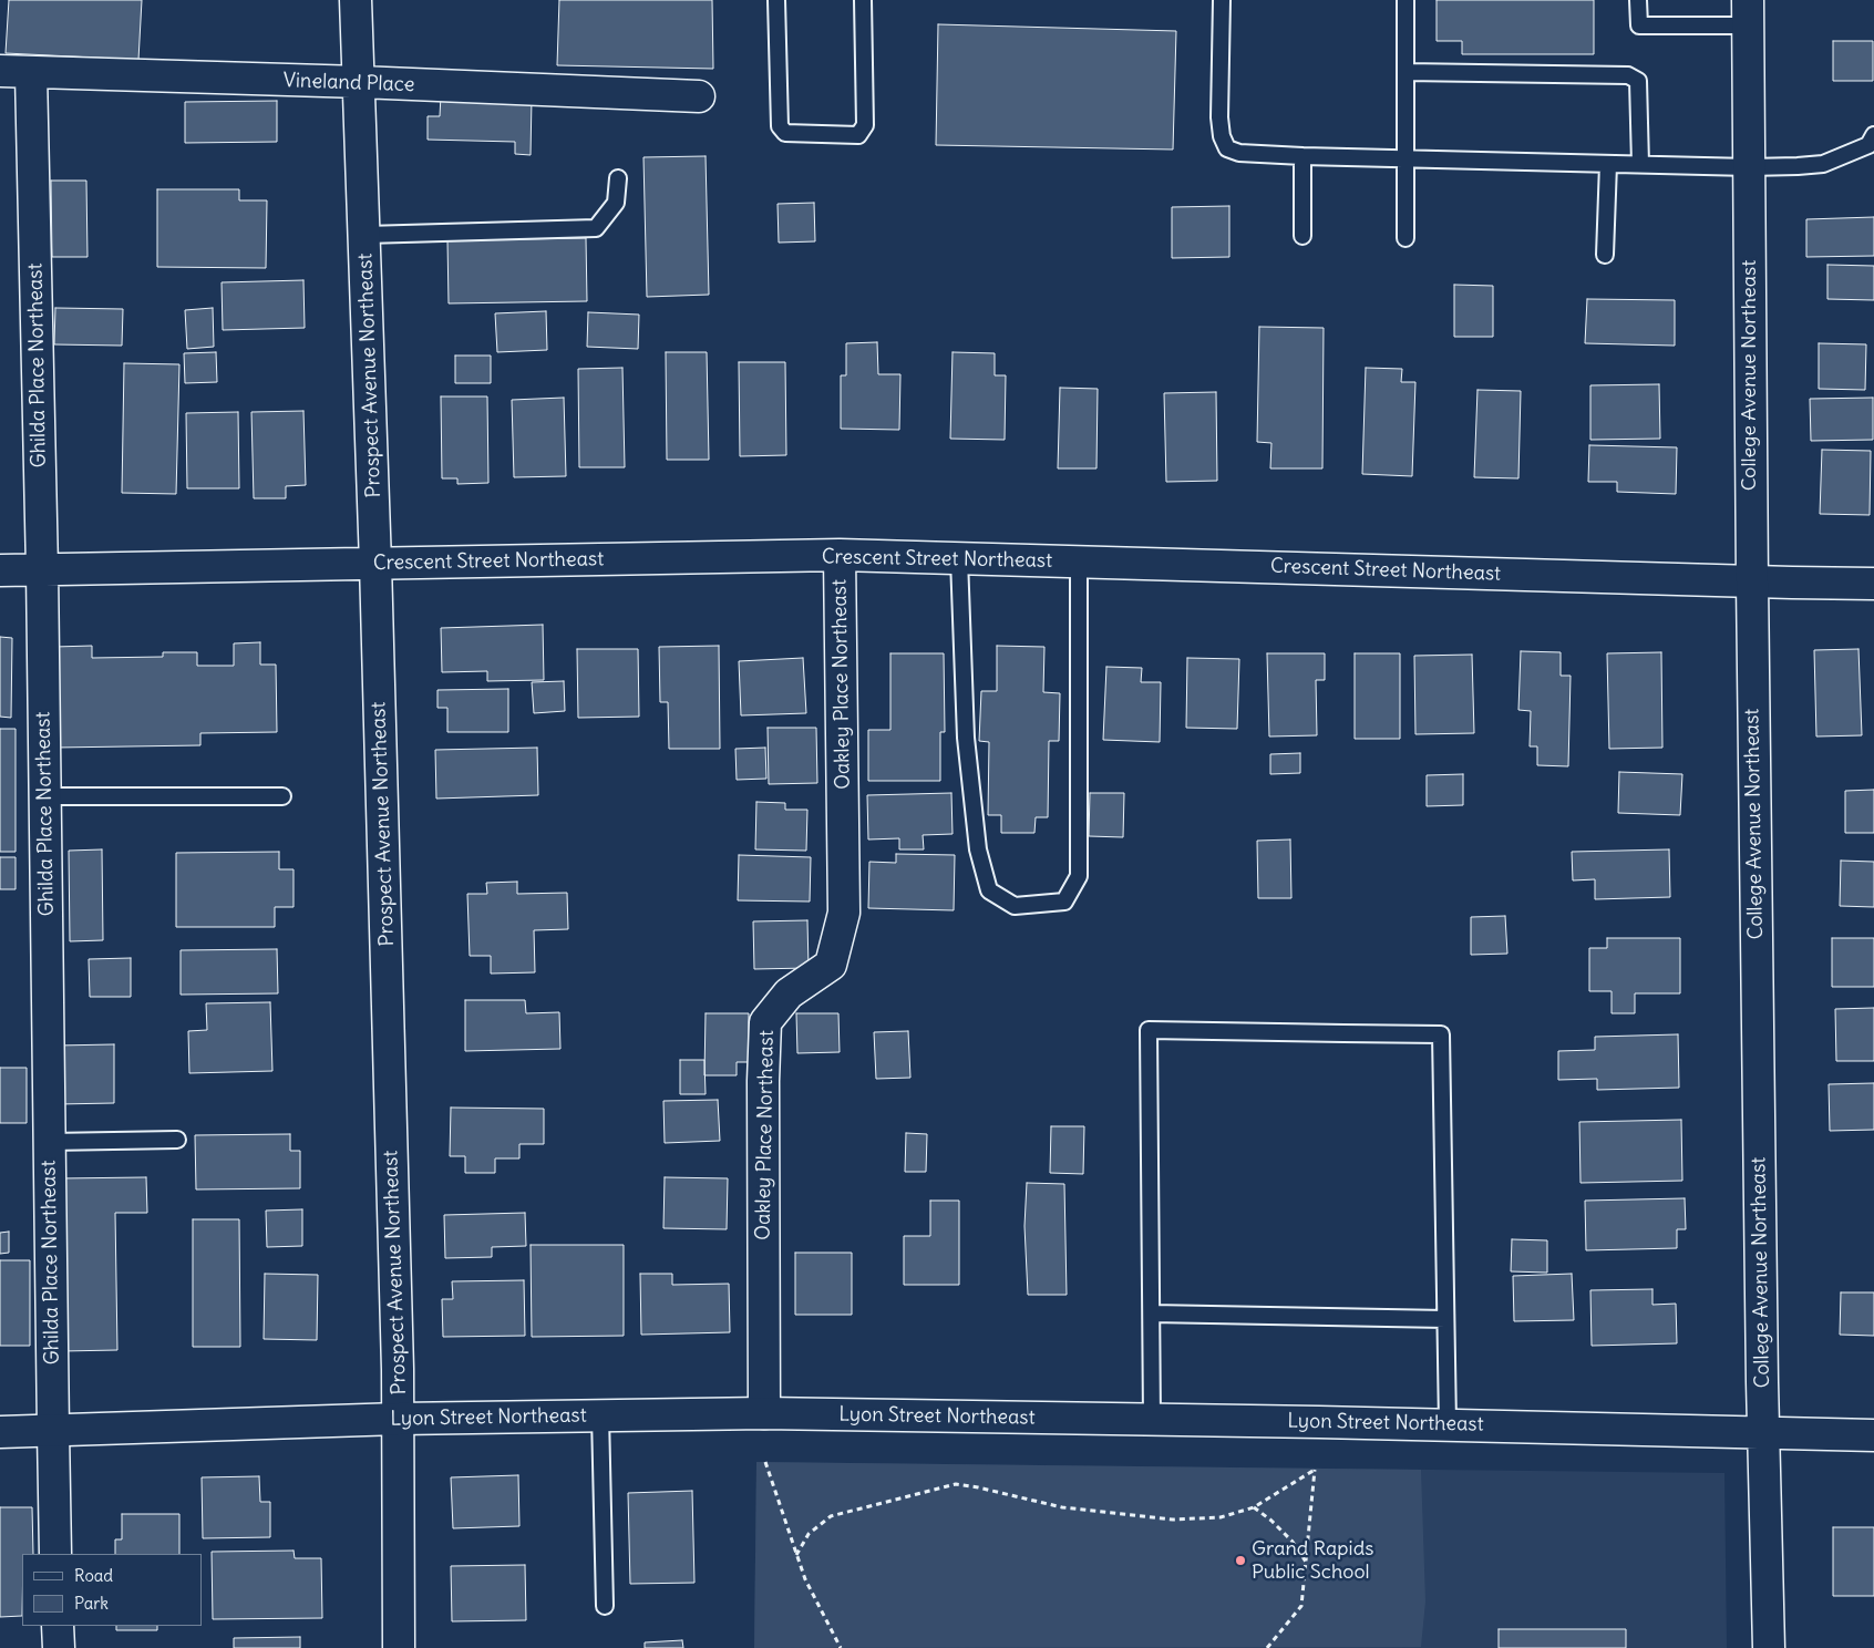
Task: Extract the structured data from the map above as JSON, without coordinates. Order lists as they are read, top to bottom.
{
  "streets": {
    "street": [
      "Vineland Place",
      "Ghilda Place Northeast",
      "Prospect Avenue Northeast",
      "College Avenue Northeast",
      "Crescent Street Northeast",
      "Oakley Place Northeast",
      "Lyon Street Northeast"
    ]
  },
  "crossings": [
    ["Vineland Place", "Ghilda Place Northeast"],
    ["Vineland Place", "Prospect Avenue Northeast"],
    ["Ghilda Place Northeast", "Crescent Street Northeast"],
    ["Ghilda Place Northeast", "Lyon Street Northeast"],
    ["Prospect Avenue Northeast", "Crescent Street Northeast"],
    ["Prospect Avenue Northeast", "Lyon Street Northeast"],
    ["College Avenue Northeast", "Crescent Street Northeast"],
    ["College Avenue Northeast", "Lyon Street Northeast"],
    ["Crescent Street Northeast", "Oakley Place Northeast"],
    ["Oakley Place Northeast", "Lyon Street Northeast"]
  ],
  "places": ["Grand Rapids Public School"],
  "legend": ["Road", "Park"]
}
